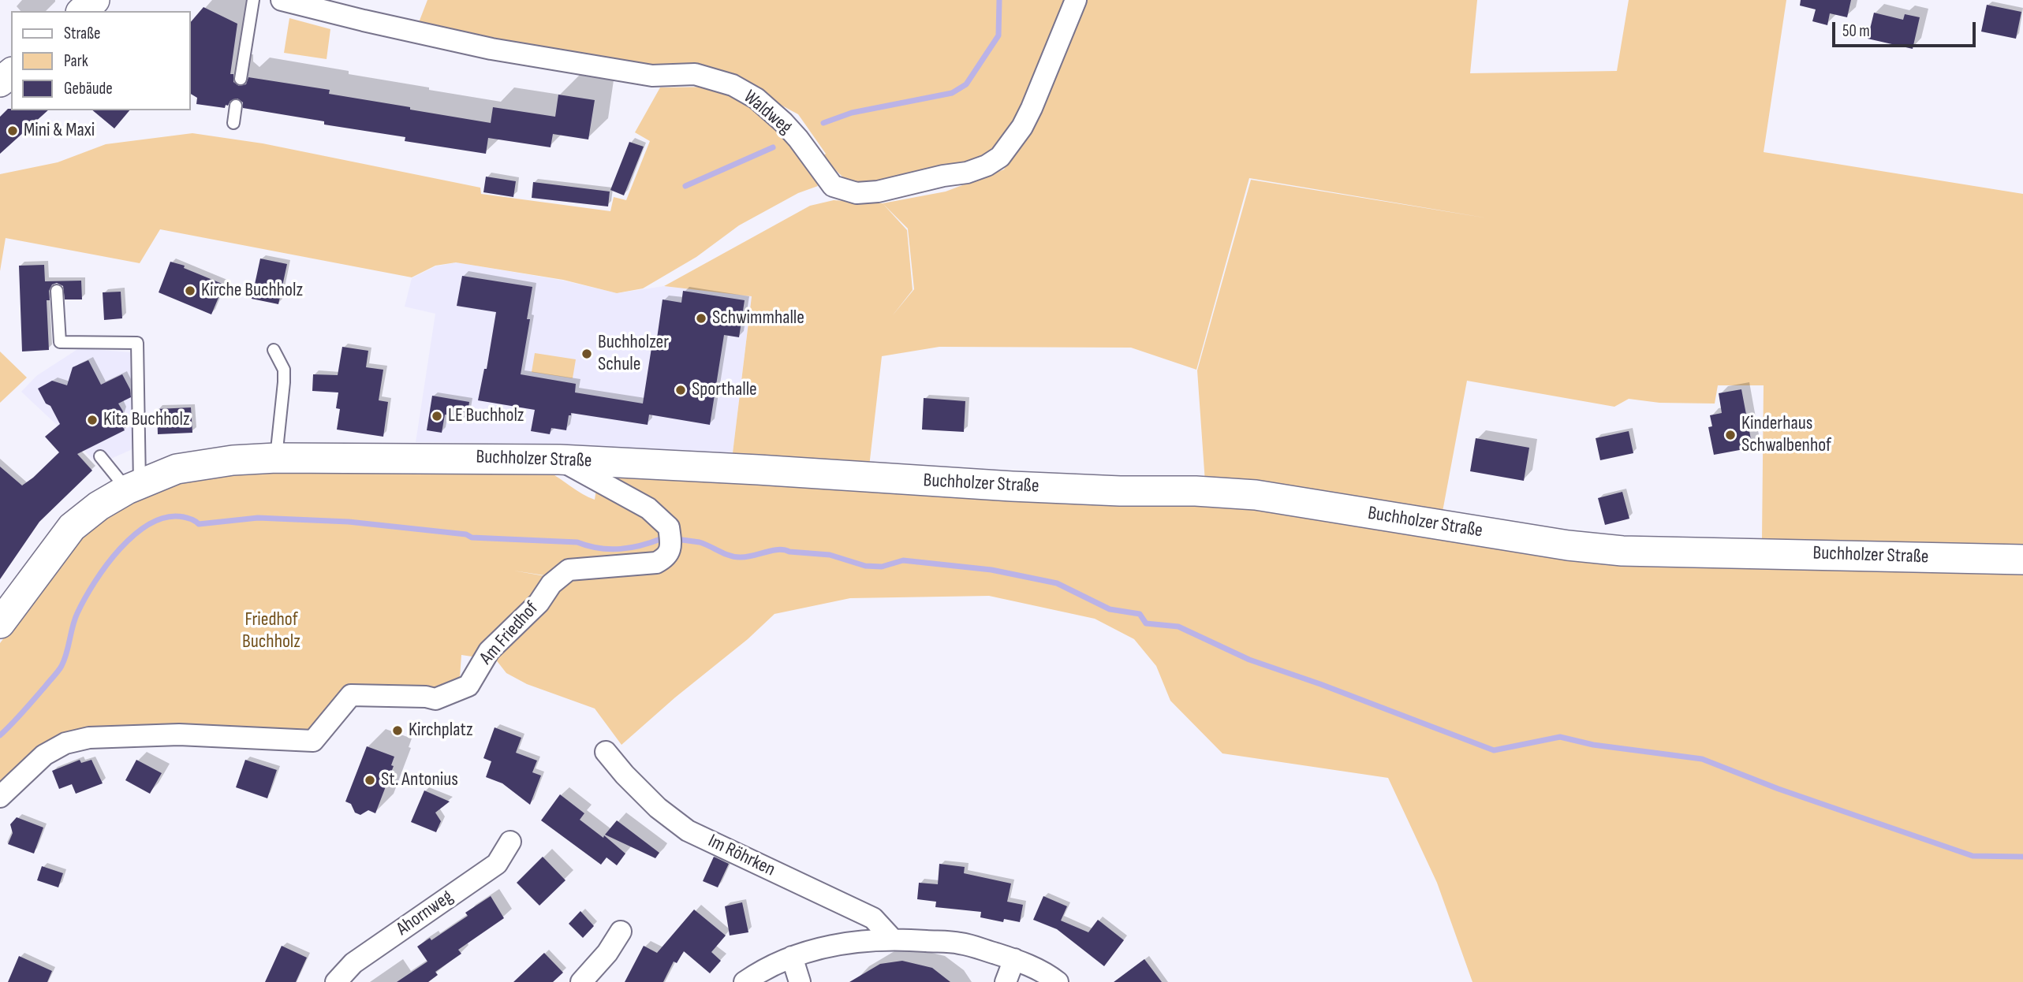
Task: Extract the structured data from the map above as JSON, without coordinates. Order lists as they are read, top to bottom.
{
  "streets": {
    "street": [
      "Waldweg",
      "Buchholzer Straße",
      "Am Friedhof",
      "Im Röhrken",
      "Ahornweg"
    ]
  },
  "crossings": [
    ["Buchholzer Straße", "Am Friedhof"]
  ],
  "parks": ["Friedhof Buchholz"],
  "places": [
    "Mini & Maxi",
    "Kirche Buchholz",
    "Schwimmhalle",
    "Buchholzer Schule",
    "Sporthalle",
    "LE Buchholz",
    "Kita Buchholz",
    "Kinderhaus Schwalbenhof",
    "Kirchplatz",
    "St. Antonius"
  ],
  "legend": ["Straße", "Park", "Gebäude"],
  "scale_bar": "50 m"
}
